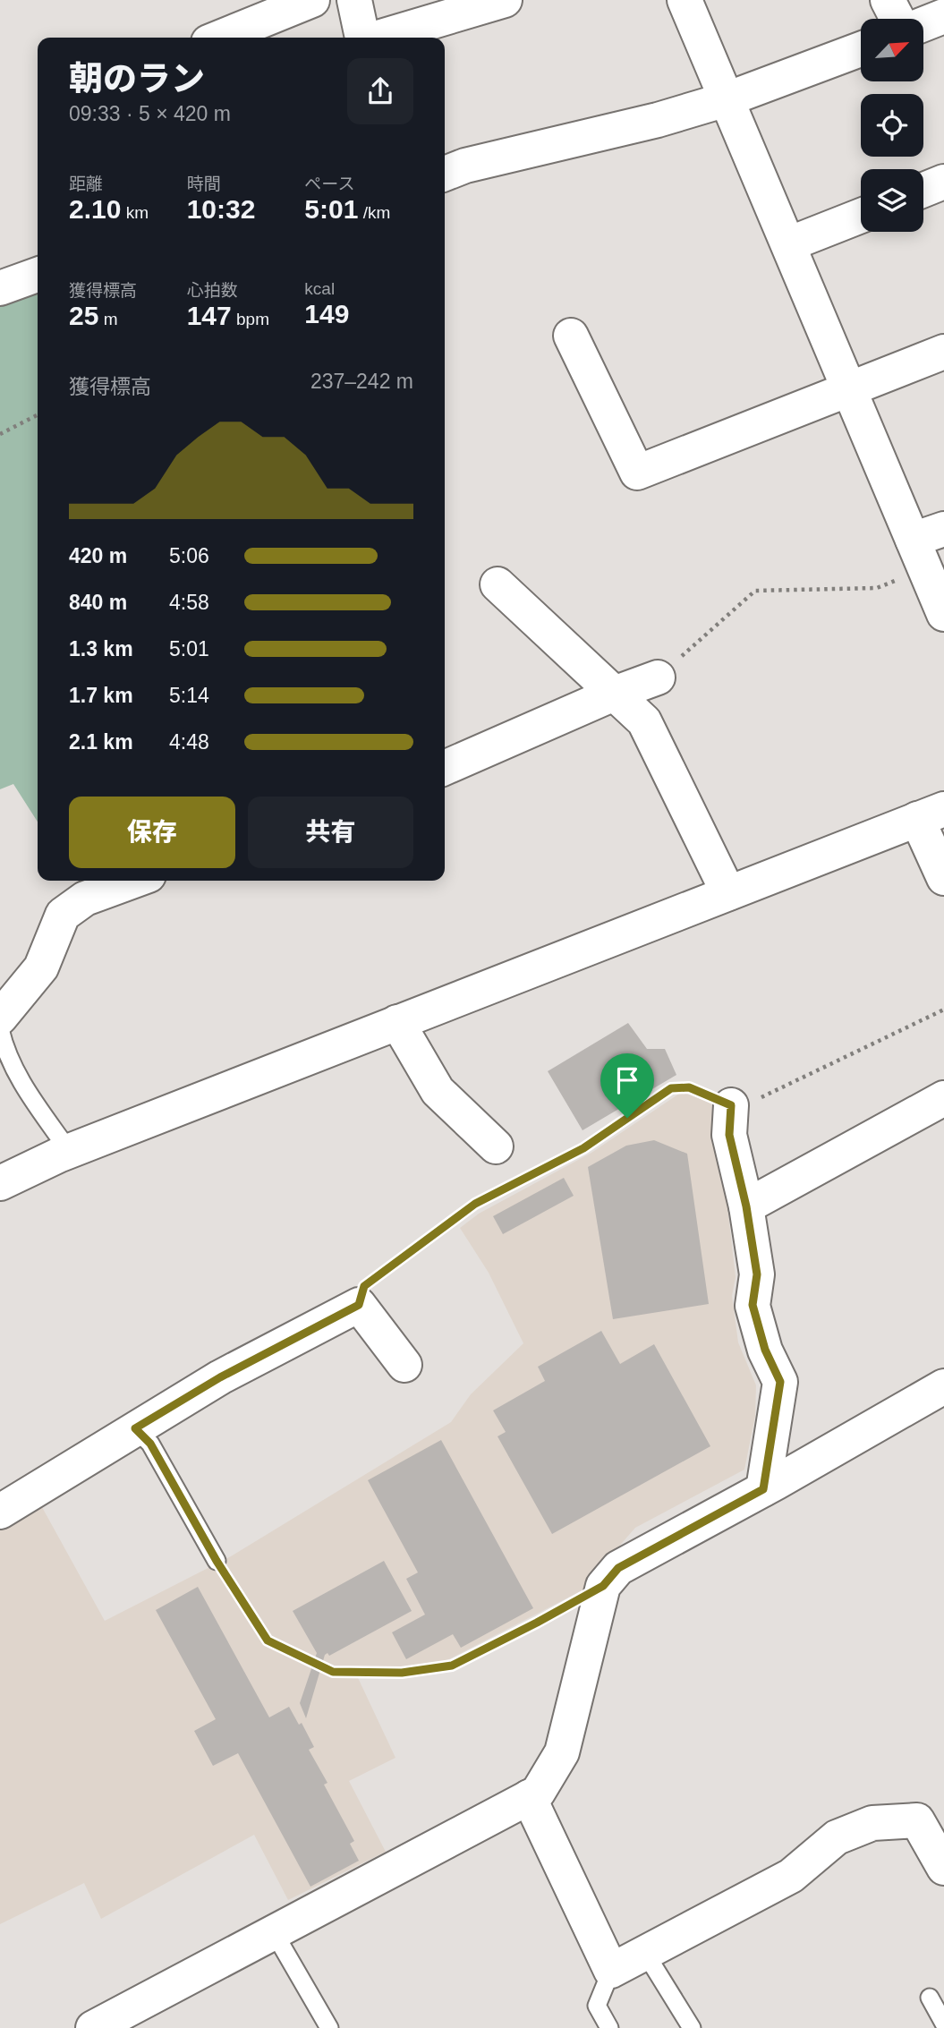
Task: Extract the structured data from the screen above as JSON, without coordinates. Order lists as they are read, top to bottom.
{
  "north": "top right",
  "page": {
    "heading": ["朝のラン", "09:33 · 5 × 420 m"],
    "stats": [
      ["距離", "2.10 km"],
      ["時間", "10:32"],
      ["ペース", "5:01 /km"],
      ["獲得標高", "25 m"],
      ["心拍数", "147 bpm"],
      ["kcal", "149"]
    ],
    "chart": ["獲得標高", "237–242 m"],
    "list": [
      {
        "name": "420 m",
        "note": "5:06"
      },
      {
        "name": "840 m",
        "note": "4:58"
      },
      {
        "name": "1.3 km",
        "note": "5:01"
      },
      {
        "name": "1.7 km",
        "note": "5:14"
      },
      {
        "name": "2.1 km",
        "note": "4:48"
      }
    ],
    "buttons": ["保存", "共有"]
  }
}
